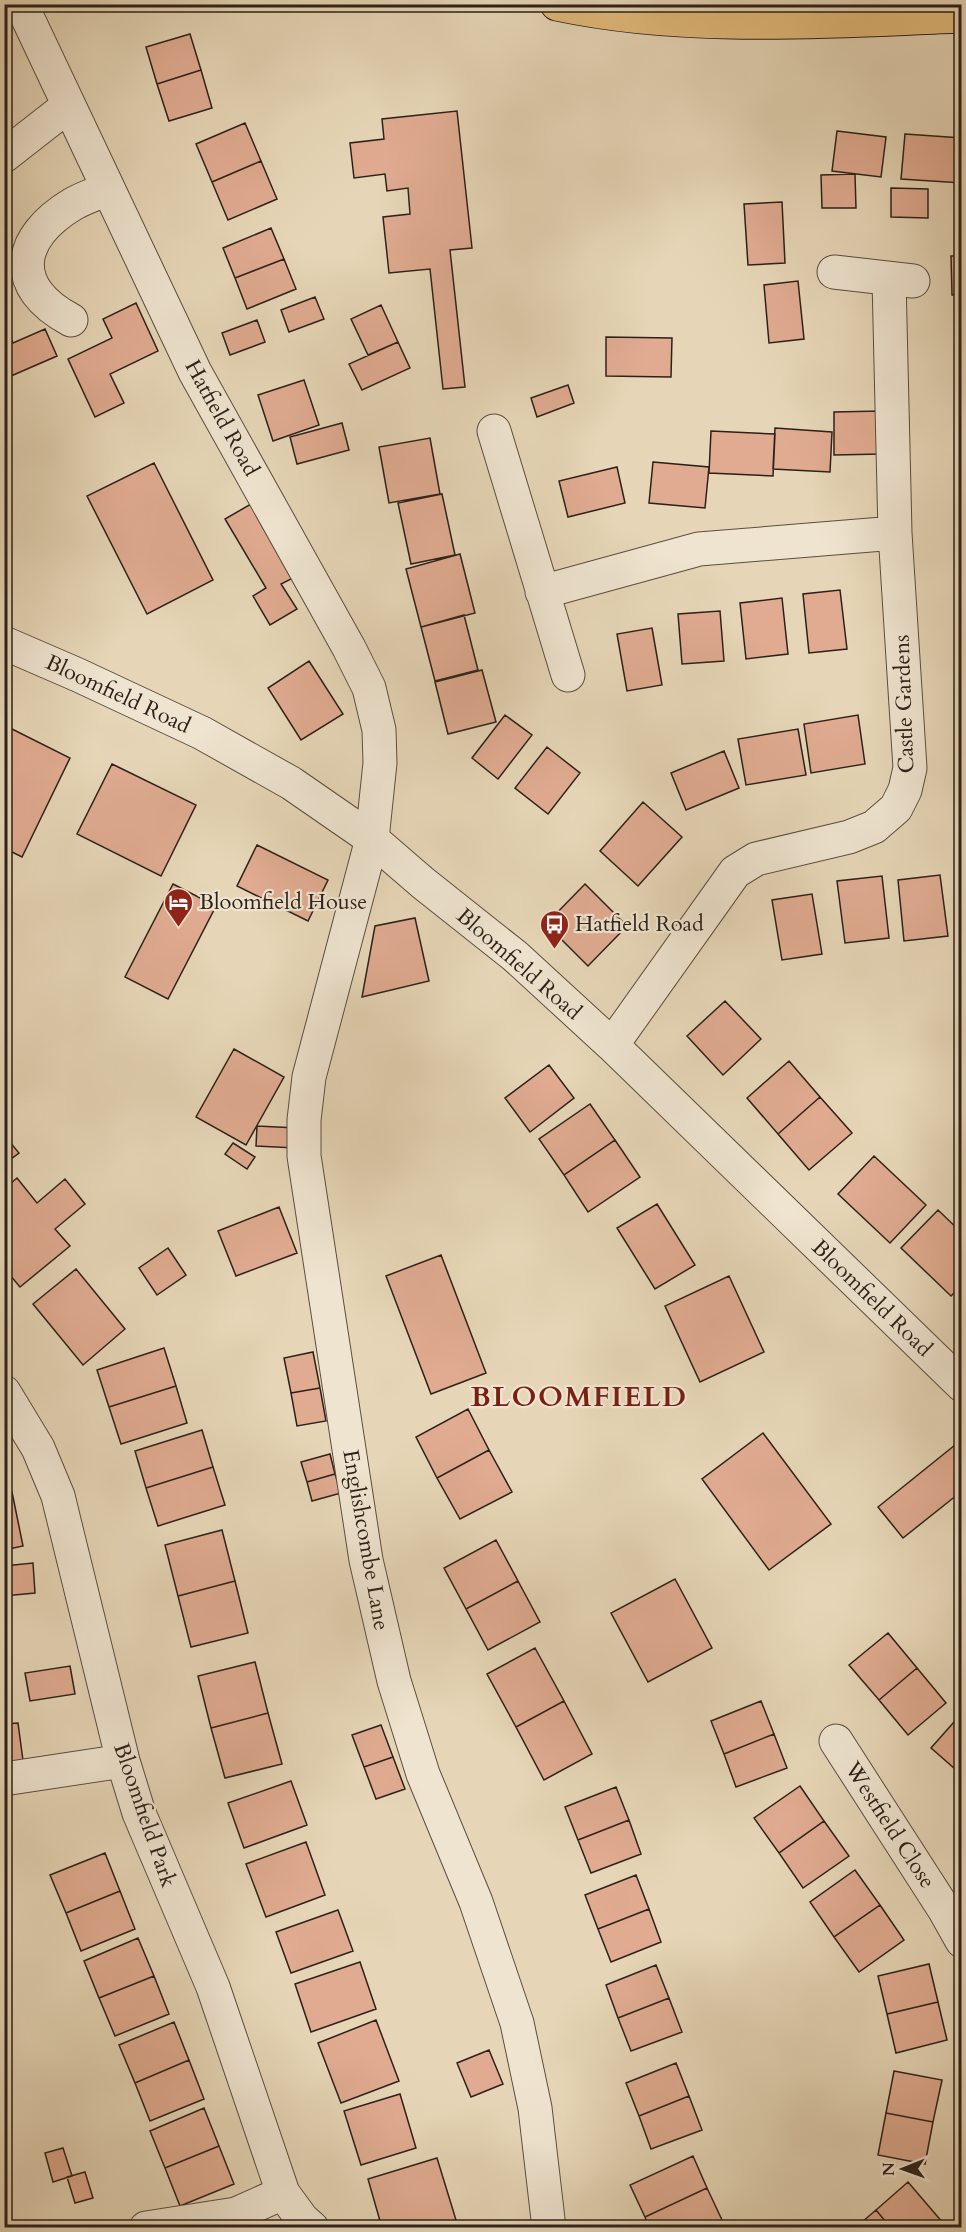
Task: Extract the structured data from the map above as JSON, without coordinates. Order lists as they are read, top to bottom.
{
  "streets": {
    "street": [
      "Hatfield Road",
      "Bloomfield Road",
      "Castle Gardens",
      "Englishcombe Lane",
      "Bloomfield Park",
      "Westfield Close"
    ]
  },
  "crossings": [
    ["Hatfield Road", "Bloomfield Road"],
    ["Hatfield Road", "Englishcombe Lane"],
    ["Bloomfield Road", "Castle Gardens"],
    ["Bloomfield Road", "Englishcombe Lane"]
  ],
  "districts": ["BLOOMFIELD"],
  "places": {
    "hotel": ["Bloomfield House"],
    "bus stop": ["Hatfield Road"]
  },
  "north": "left"
}
